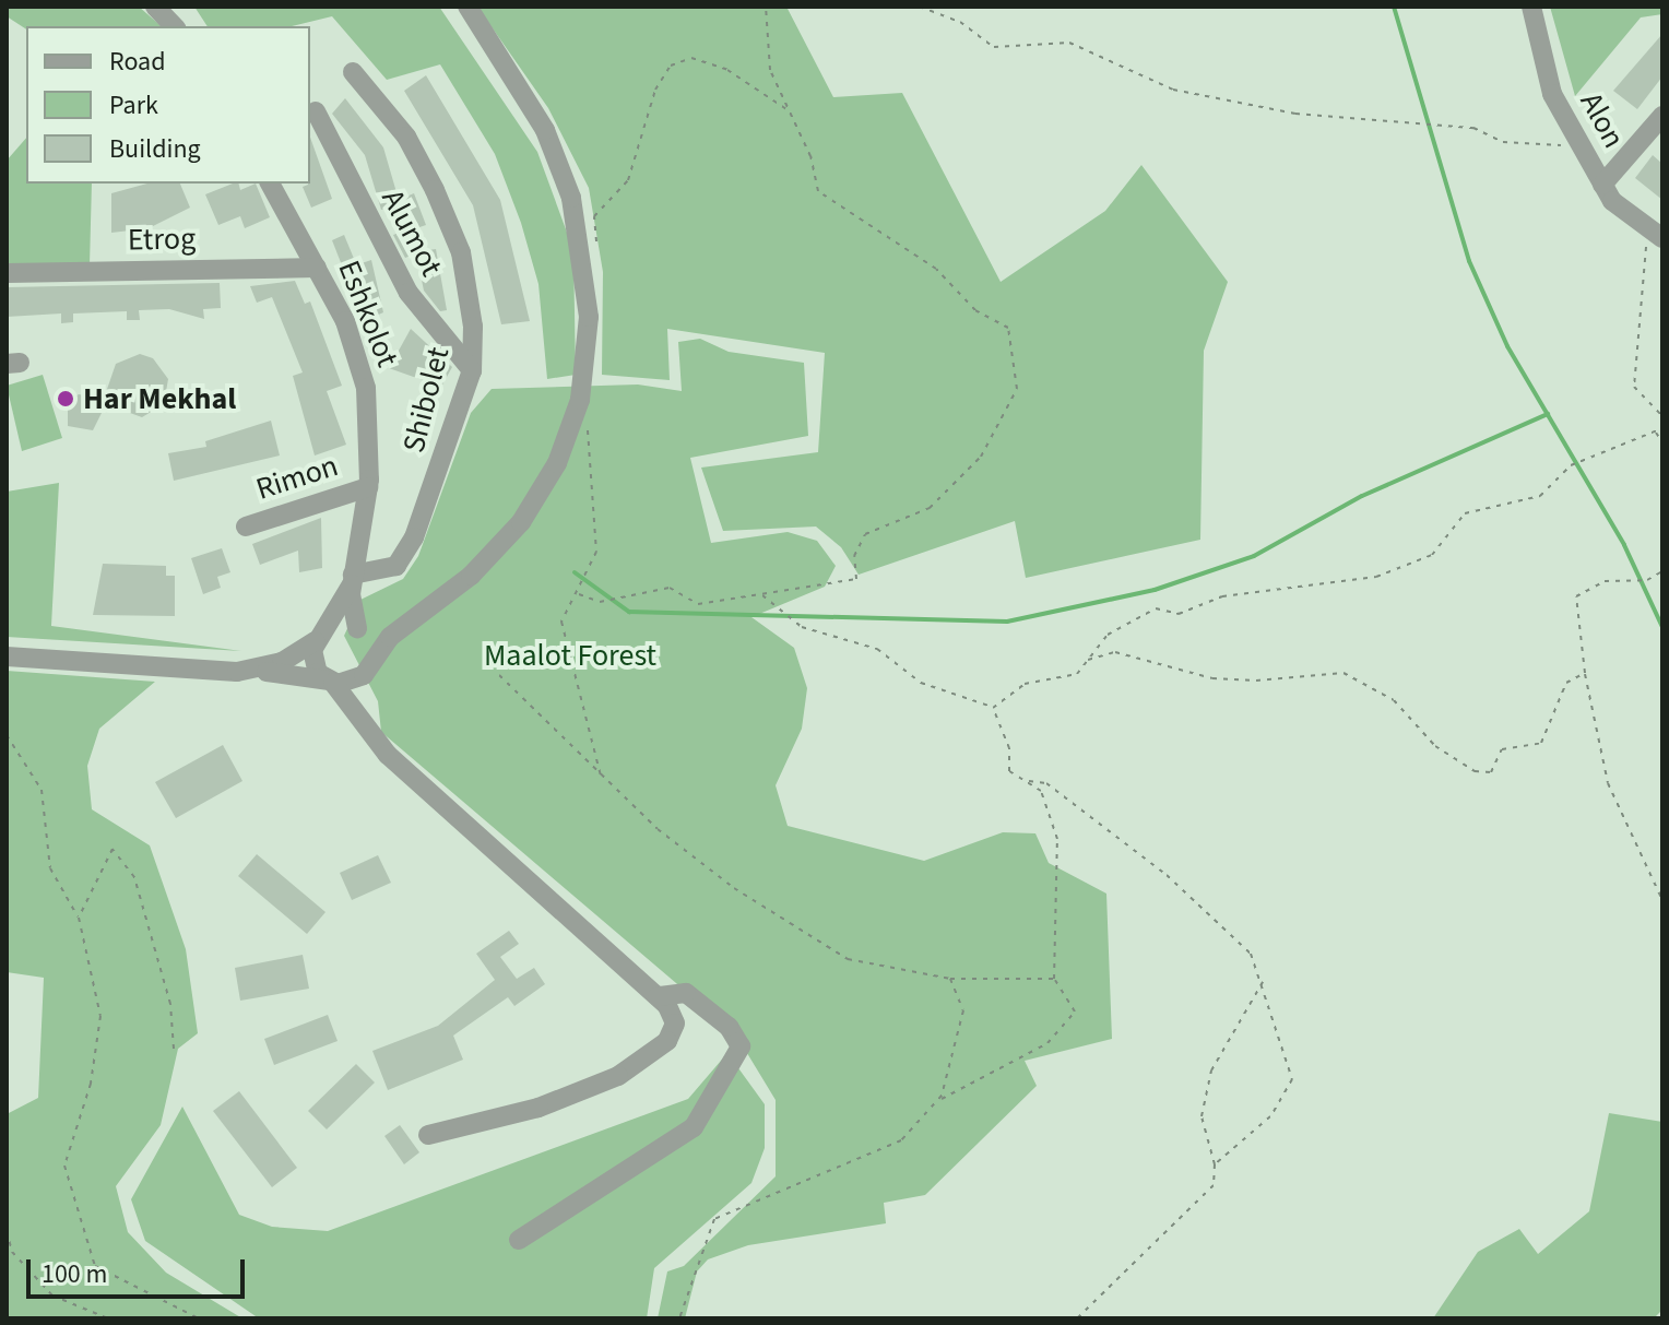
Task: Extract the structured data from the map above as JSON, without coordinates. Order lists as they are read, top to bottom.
{
  "streets": {
    "street": [
      "Alon",
      "Alumot",
      "Etrog",
      "Eshkolot",
      "Shibolet",
      "Rimon"
    ]
  },
  "crossings": [
    ["Alumot", "Shibolet"],
    ["Etrog", "Eshkolot"],
    ["Eshkolot", "Shibolet"],
    ["Eshkolot", "Rimon"]
  ],
  "parks": ["Maalot Forest"],
  "places": ["Har Mekhal"],
  "legend": ["Road", "Park", "Building"],
  "scale_bar": "100 m"
}
